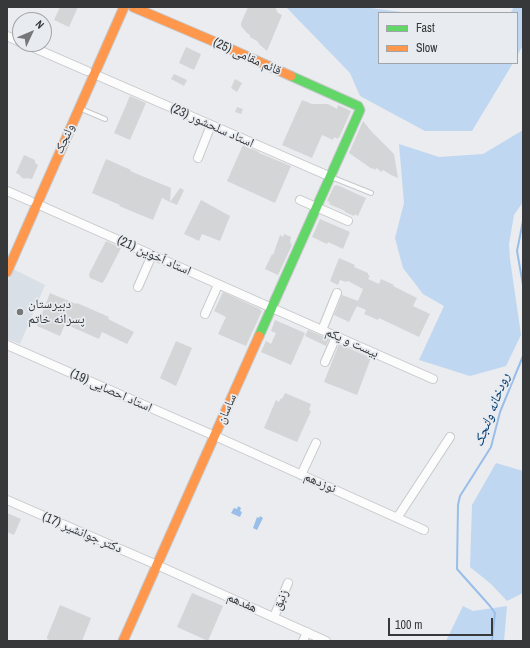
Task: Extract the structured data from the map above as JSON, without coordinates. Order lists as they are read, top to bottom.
{
  "streets": {
    "street": [
      "قائم مقامی (25)",
      "استاد سلحشور (23)",
      "ولنجک",
      "استاد اَخوَين (21)",
      "بیست و یکم",
      "استاد احصایی (19)",
      "ساسان",
      "نوزدهم",
      "دکتر جوانشیر (17)",
      "زنبق",
      "هفدهم"
    ]
  },
  "crossings": [
    ["قائم مقامی (25)", "ساسان"],
    ["استاد سلحشور (23)", "ولنجک"],
    ["استاد سلحشور (23)", "ساسان"],
    ["ولنجک", "استاد اَخوَين (21)"],
    ["استاد اَخوَين (21)", "بیست و یکم"],
    ["استاد اَخوَين (21)", "ساسان"],
    ["بیست و یکم", "ساسان"],
    ["استاد احصایی (19)", "ساسان"],
    ["استاد احصایی (19)", "نوزدهم"],
    ["ساسان", "نوزدهم"],
    ["ساسان", "دکتر جوانشیر (17)"],
    ["ساسان", "هفدهم"],
    ["دکتر جوانشیر (17)", "هفدهم"],
    ["زنبق", "هفدهم"]
  ],
  "water": ["رودخانه ولنجک"],
  "places": ["دبیرستان پسرانه خاتم"],
  "legend": ["Fast", "Slow"],
  "scale_bar": "100 m",
  "north": "top right"
}
